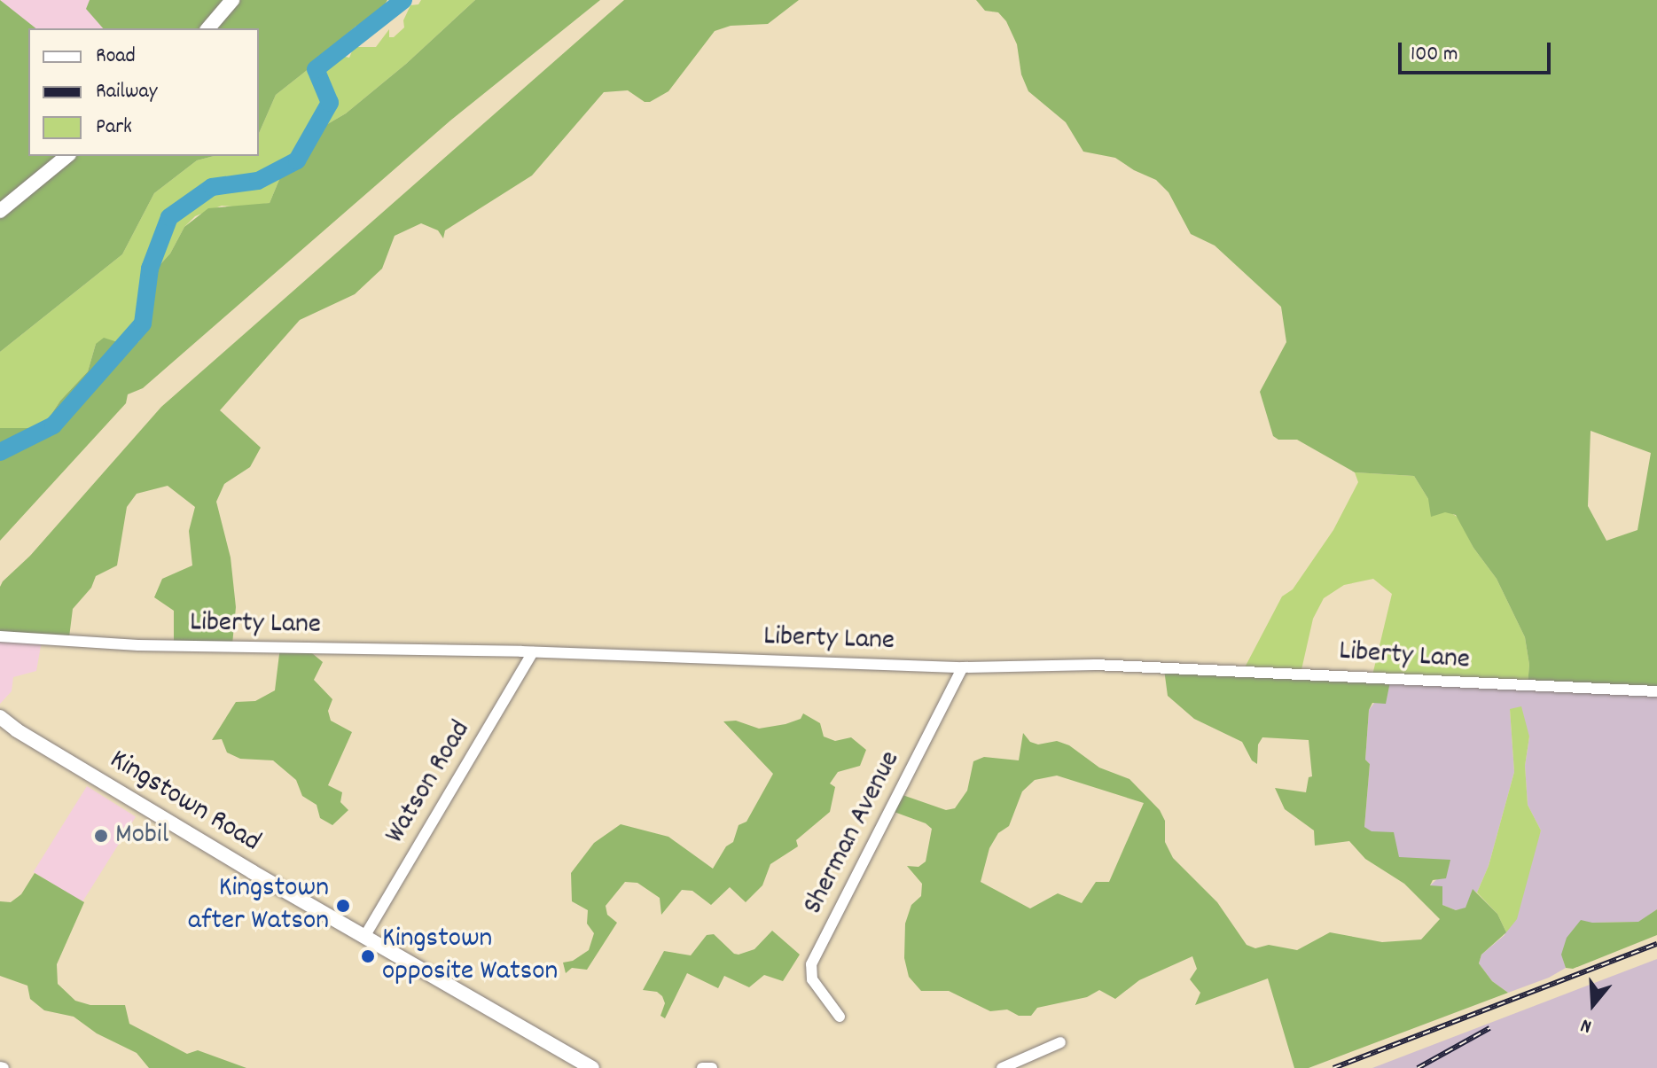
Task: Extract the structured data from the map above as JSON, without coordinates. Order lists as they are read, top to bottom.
{
  "streets": {
    "main road": ["Kingstown Road"],
    "street": ["Liberty Lane", "Watson Road", "Sherman Avenue"]
  },
  "crossings": [
    ["Liberty Lane", "Watson Road"],
    ["Liberty Lane", "Sherman Avenue"],
    ["Watson Road", "Kingstown Road"]
  ],
  "places": ["Mobil", "Kingstown after Watson", "Kingstown opposite Watson"],
  "legend": ["Road", "Railway", "Park"],
  "scale_bar": "100 m",
  "north": "bottom"
}
